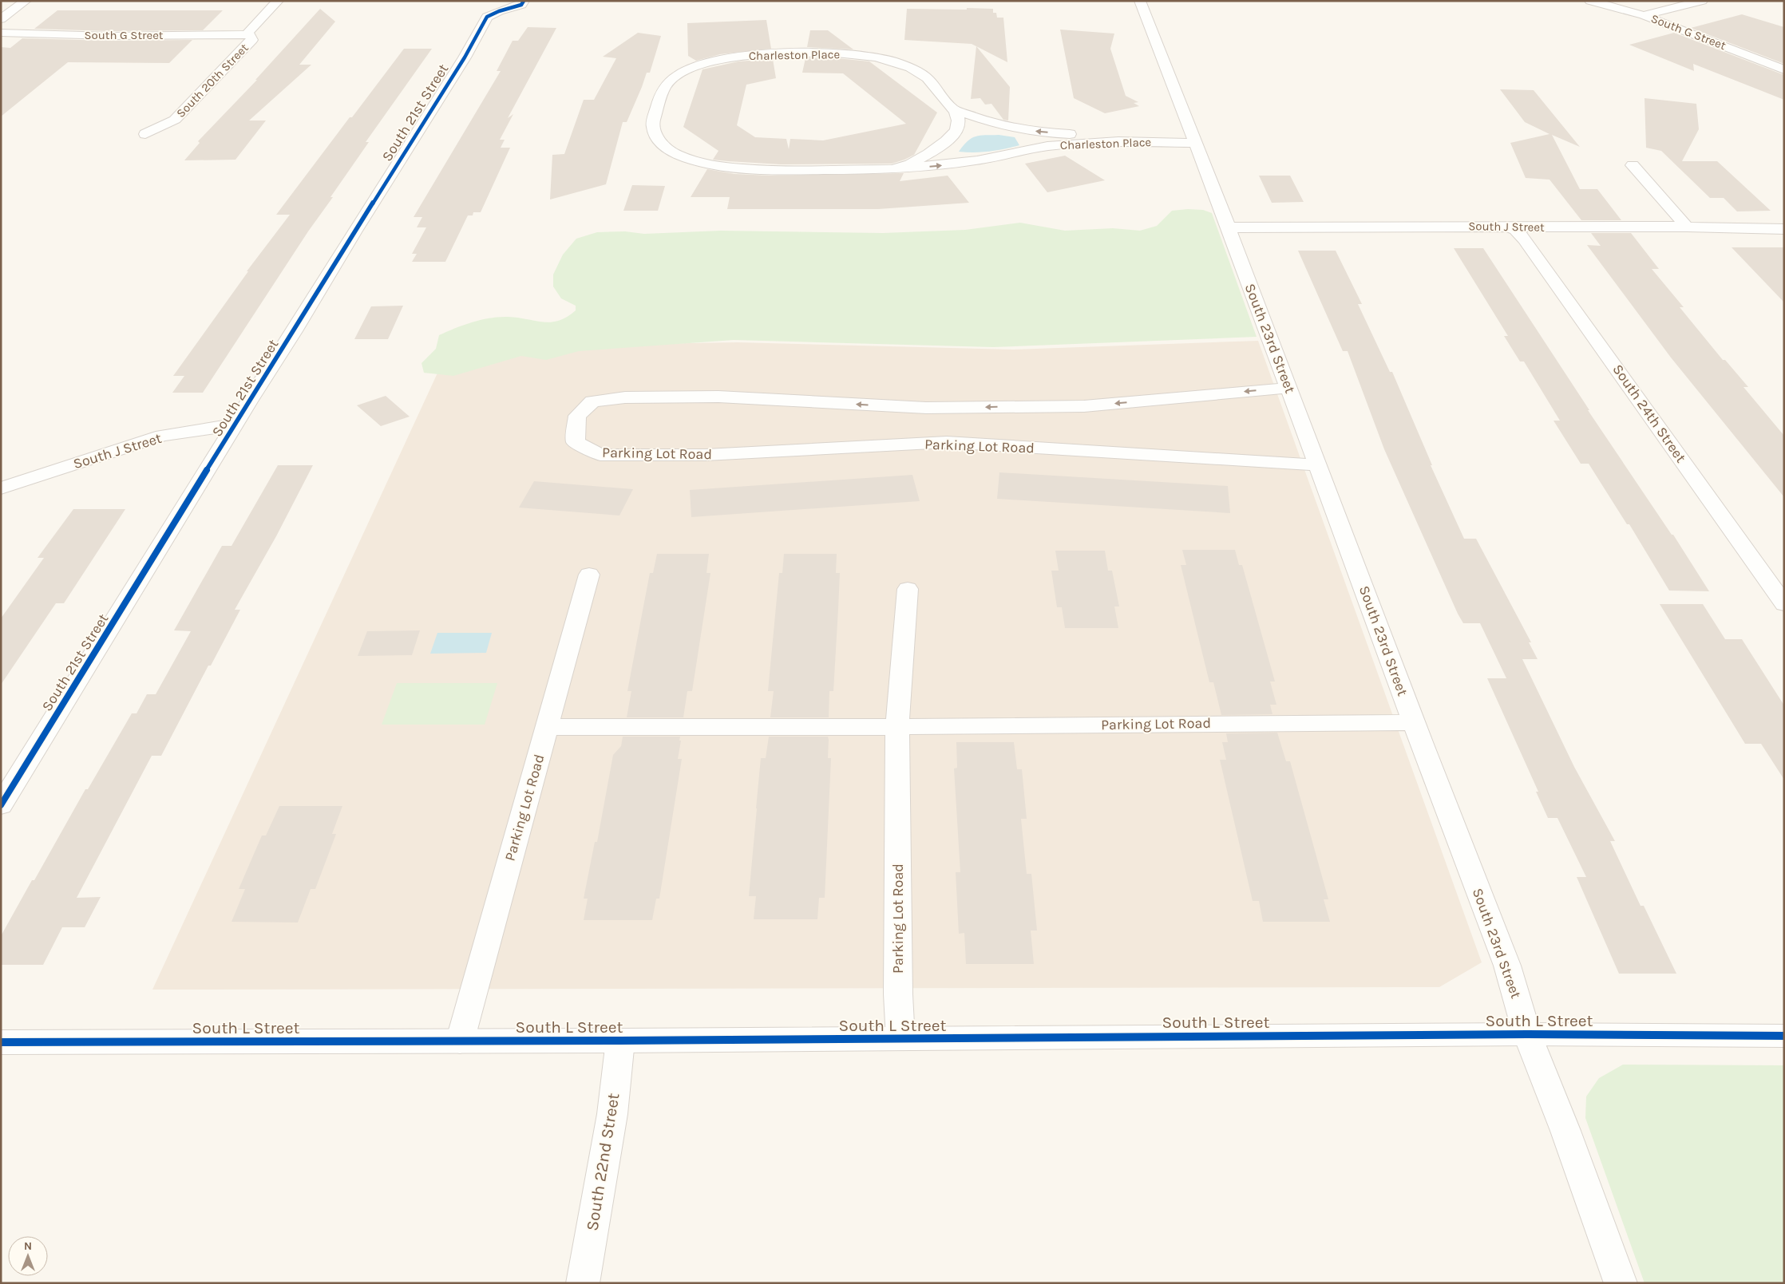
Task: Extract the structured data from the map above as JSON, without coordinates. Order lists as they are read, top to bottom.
{
  "streets": {
    "street": [
      "South G Street",
      "Charleston Place",
      "South 20th Street",
      "South 21st Street",
      "South J Street",
      "South 23rd Street",
      "South 24th Street",
      "Parking Lot Road",
      "South L Street",
      "South 22nd Street"
    ]
  },
  "crossings": [
    ["South G Street", "South 20th Street"],
    ["Charleston Place", "South 23rd Street"],
    ["South 21st Street", "South J Street"],
    ["South J Street", "South 23rd Street"],
    ["South J Street", "South 24th Street"],
    ["South 23rd Street", "Parking Lot Road"],
    ["South 23rd Street", "South L Street"],
    ["Parking Lot Road", "South L Street"],
    ["South L Street", "South 22nd Street"]
  ],
  "north": "top"
}
